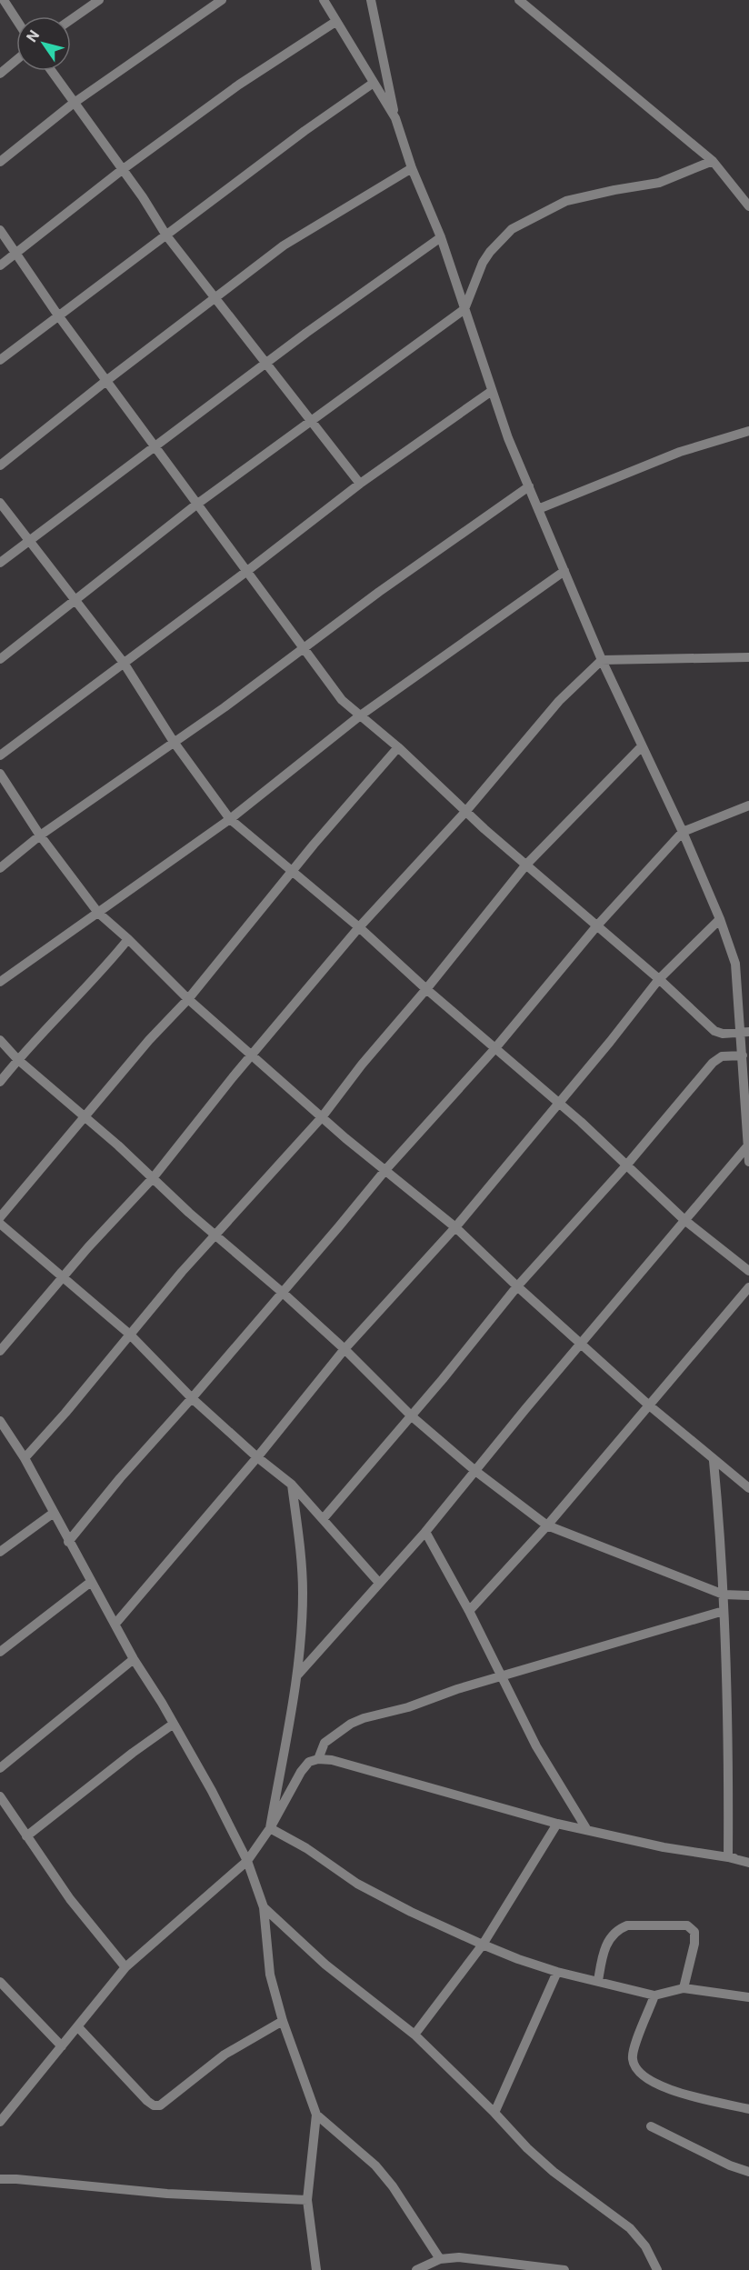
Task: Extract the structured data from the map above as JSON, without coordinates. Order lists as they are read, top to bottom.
{
  "north": "top left"
}
